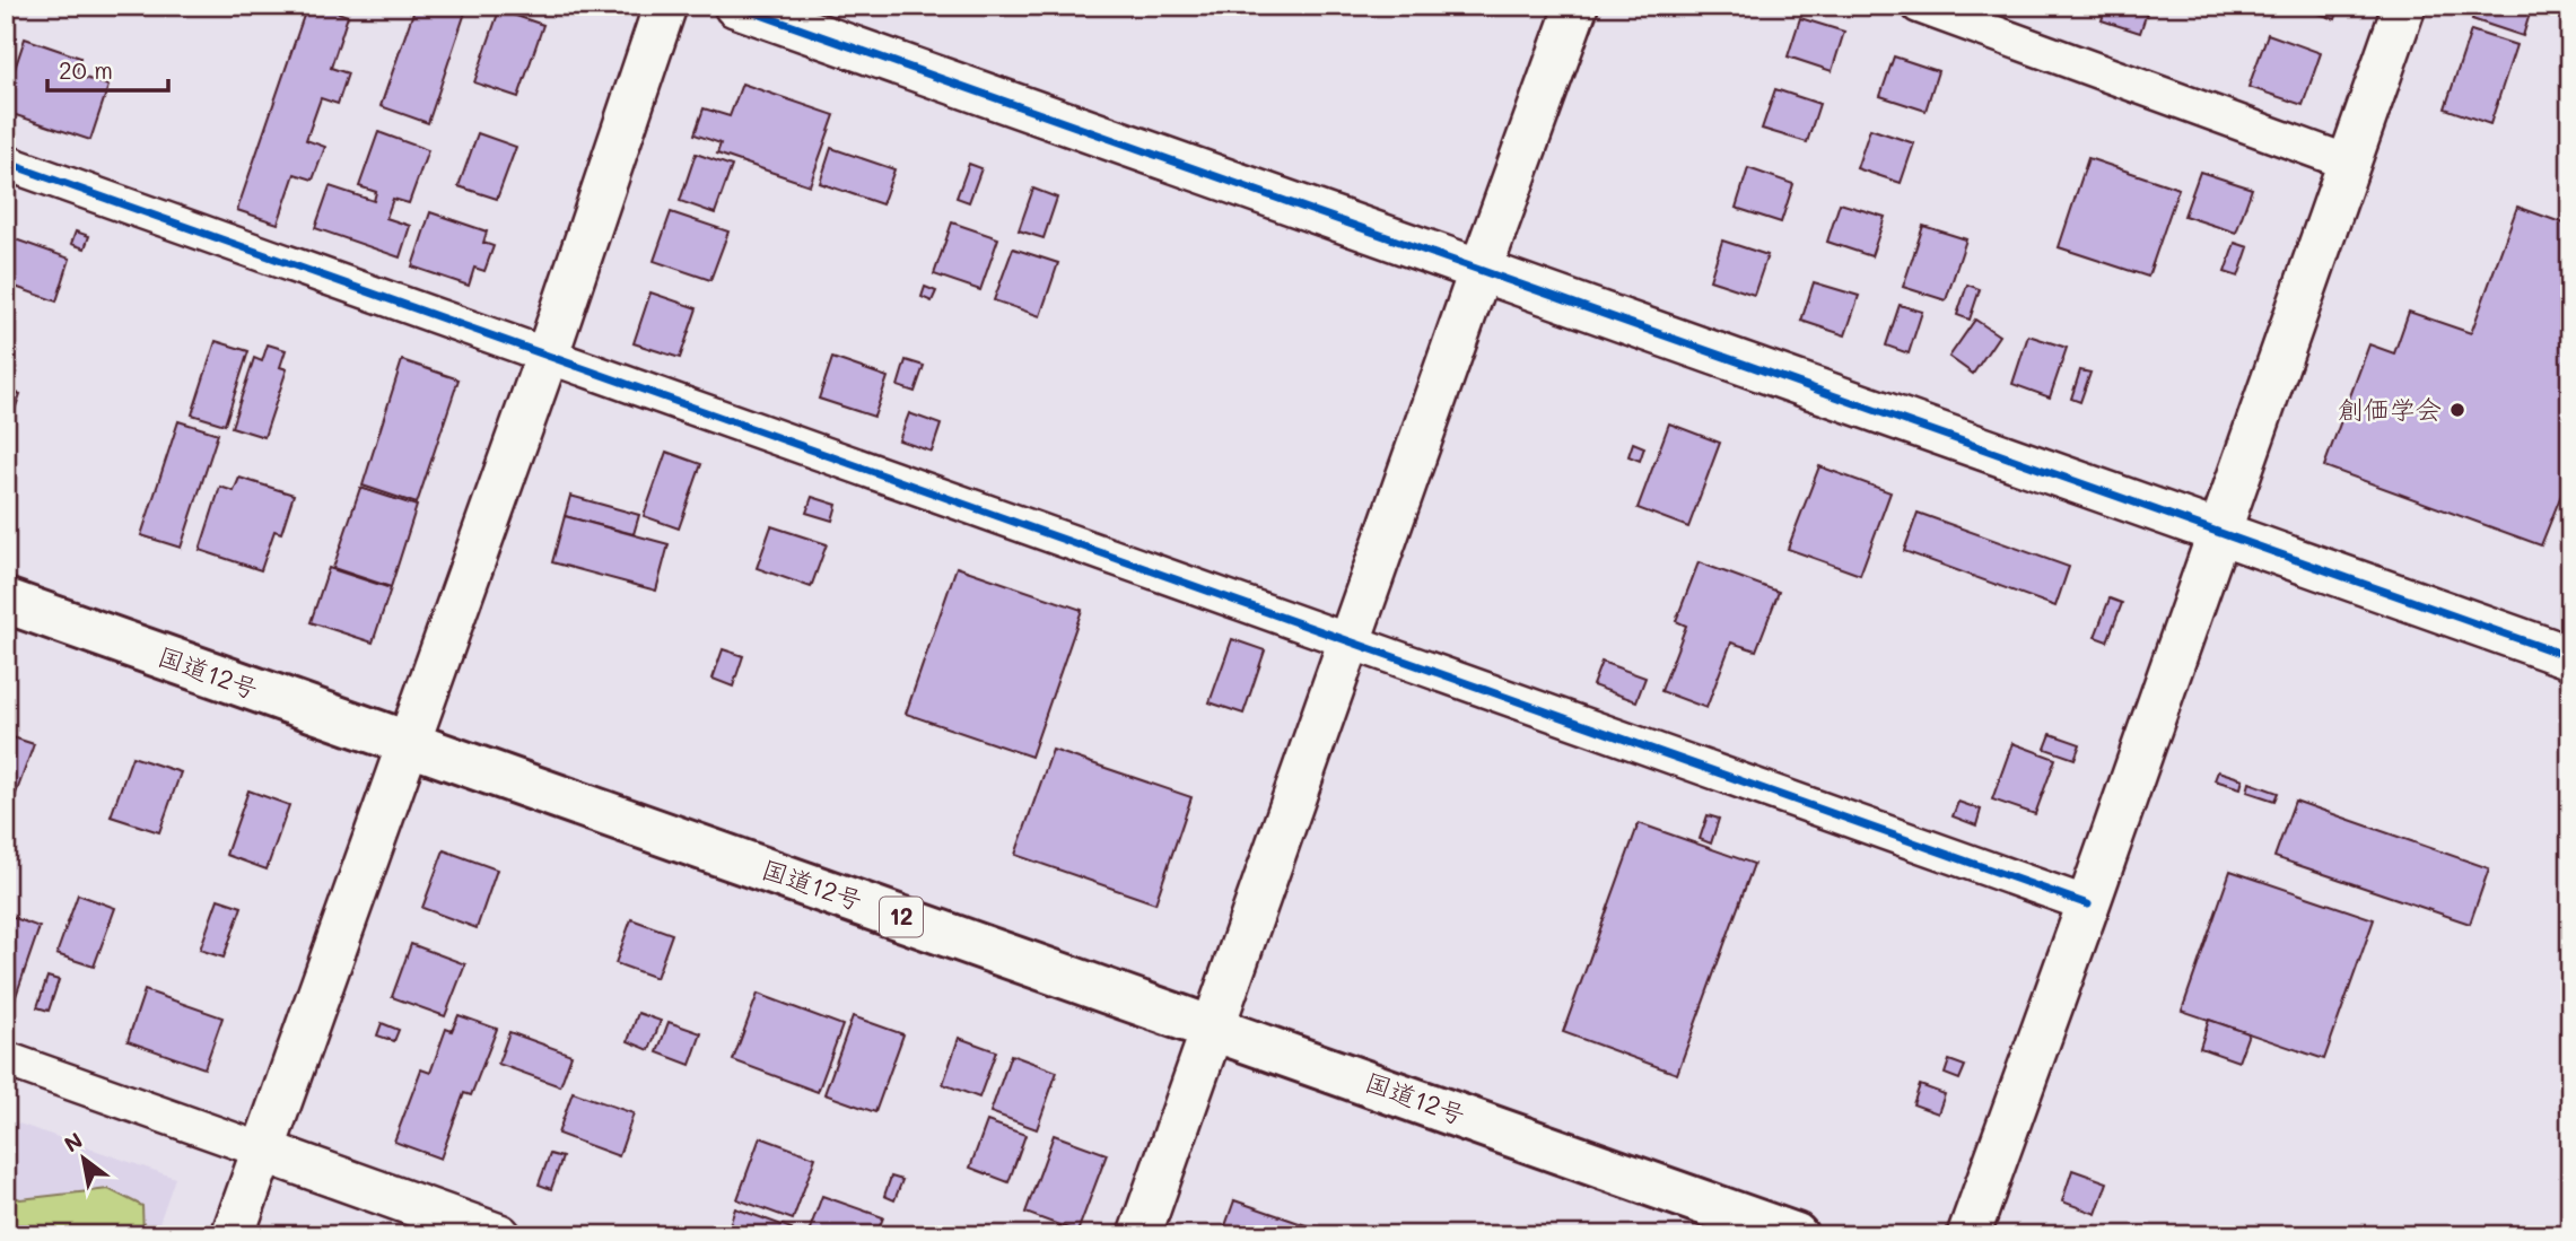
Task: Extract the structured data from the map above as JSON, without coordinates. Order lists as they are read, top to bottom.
{
  "streets": {
    "highway": ["国道12号", "12"]
  },
  "places": ["創価学会"],
  "scale_bar": "20 m",
  "north": "top left"
}
